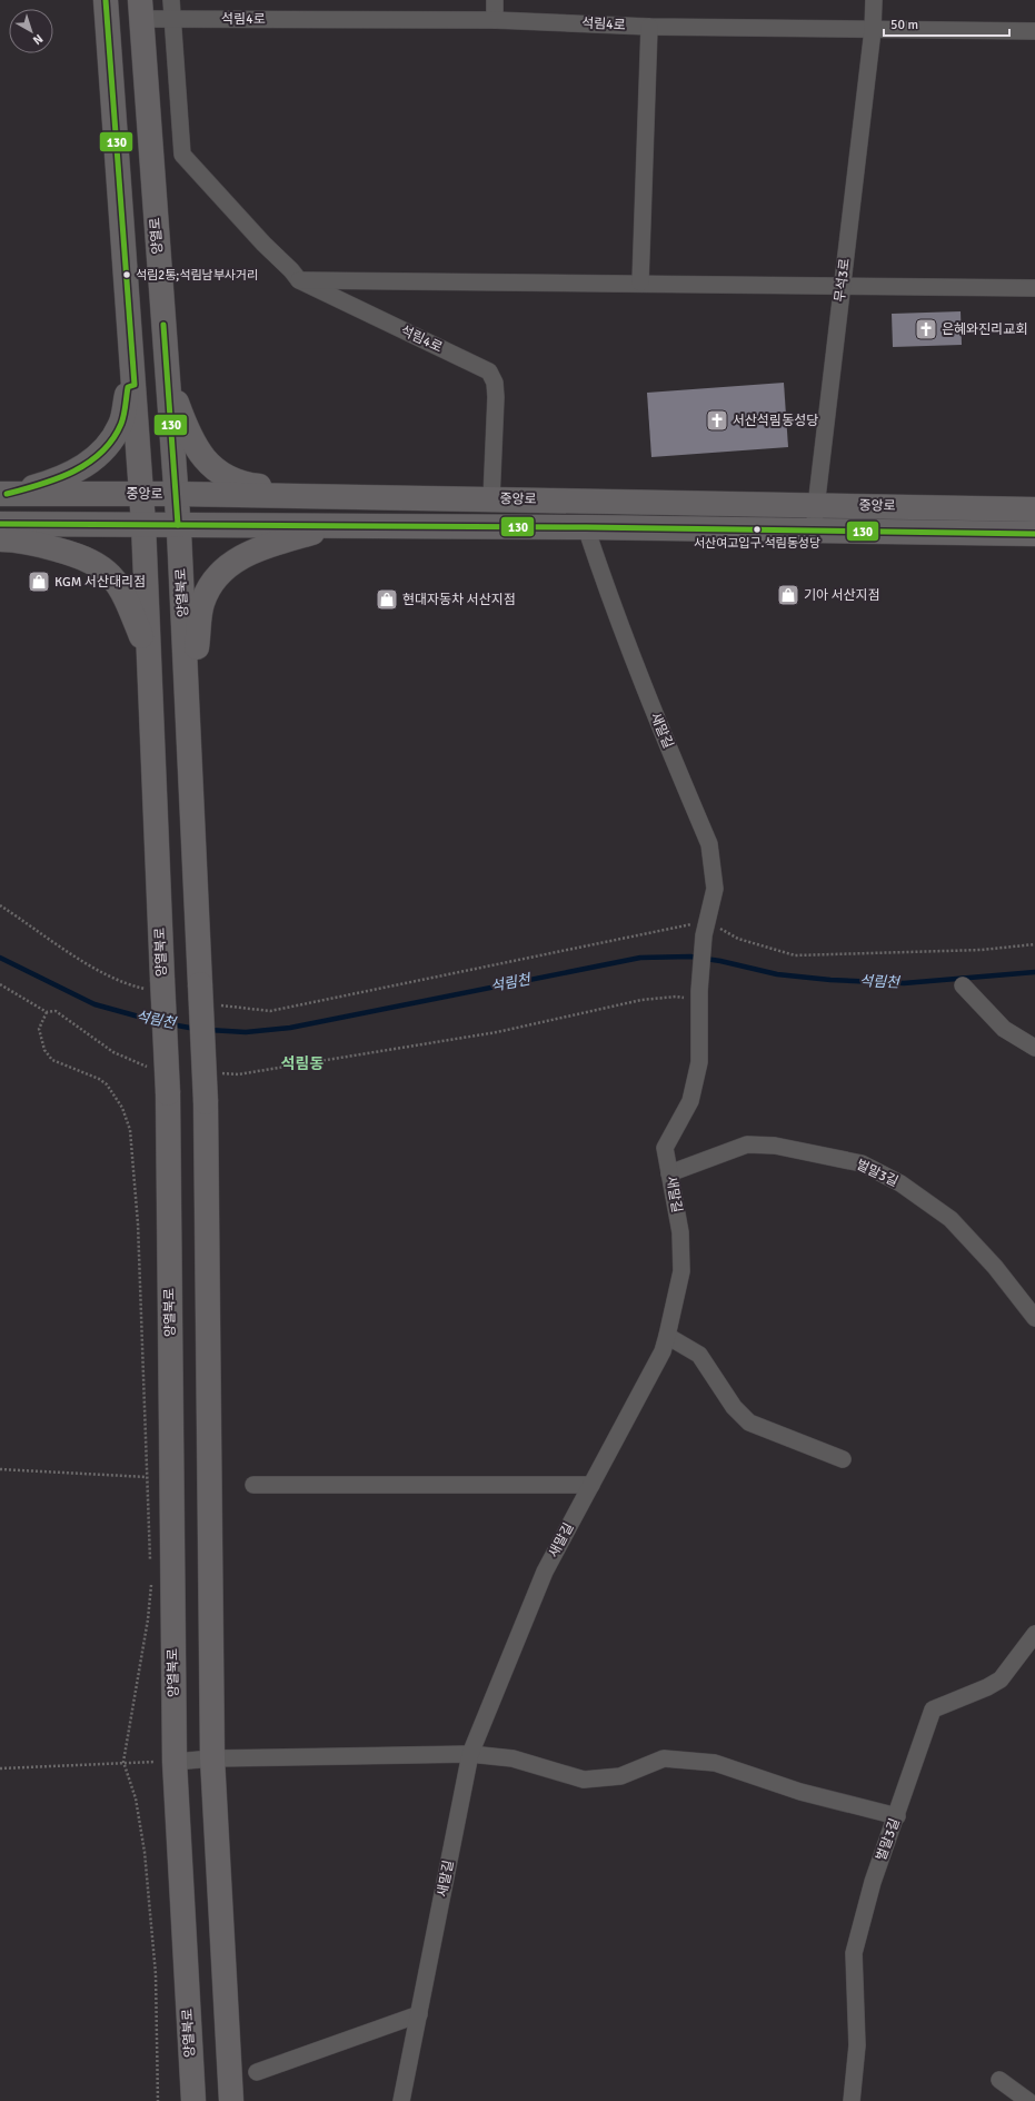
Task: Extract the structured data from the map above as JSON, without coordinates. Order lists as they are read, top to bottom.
{
  "streets": {
    "main road": ["양열로", "중앙로", "양열북로"],
    "street": [
      "석림4로",
      "무석3로",
      "새말길",
      "벌말3길"
    ]
  },
  "crossings": [
    ["석림4로", "양열로"],
    ["석림4로", "무석3로"],
    ["석림4로", "중앙로"],
    ["양열로", "중앙로"],
    ["양열로", "양열북로"],
    ["무석3로", "중앙로"],
    ["중앙로", "양열북로"],
    ["중앙로", "새말길"],
    ["새말길", "벌말3길"]
  ],
  "districts": ["석림동"],
  "water": ["석림천"],
  "places": {
    "other": ["석림2통;석림남부사거리", "서산여고입구.석림동성당"],
    "church": ["은혜와진리교회", "서산석림동성당"],
    "shop": ["KGM 서산대리점", "기아 서산지점", "현대자동차 서산지점"]
  },
  "lines": ["transit line 130"],
  "scale_bar": "50 m",
  "north": "bottom right"
}
